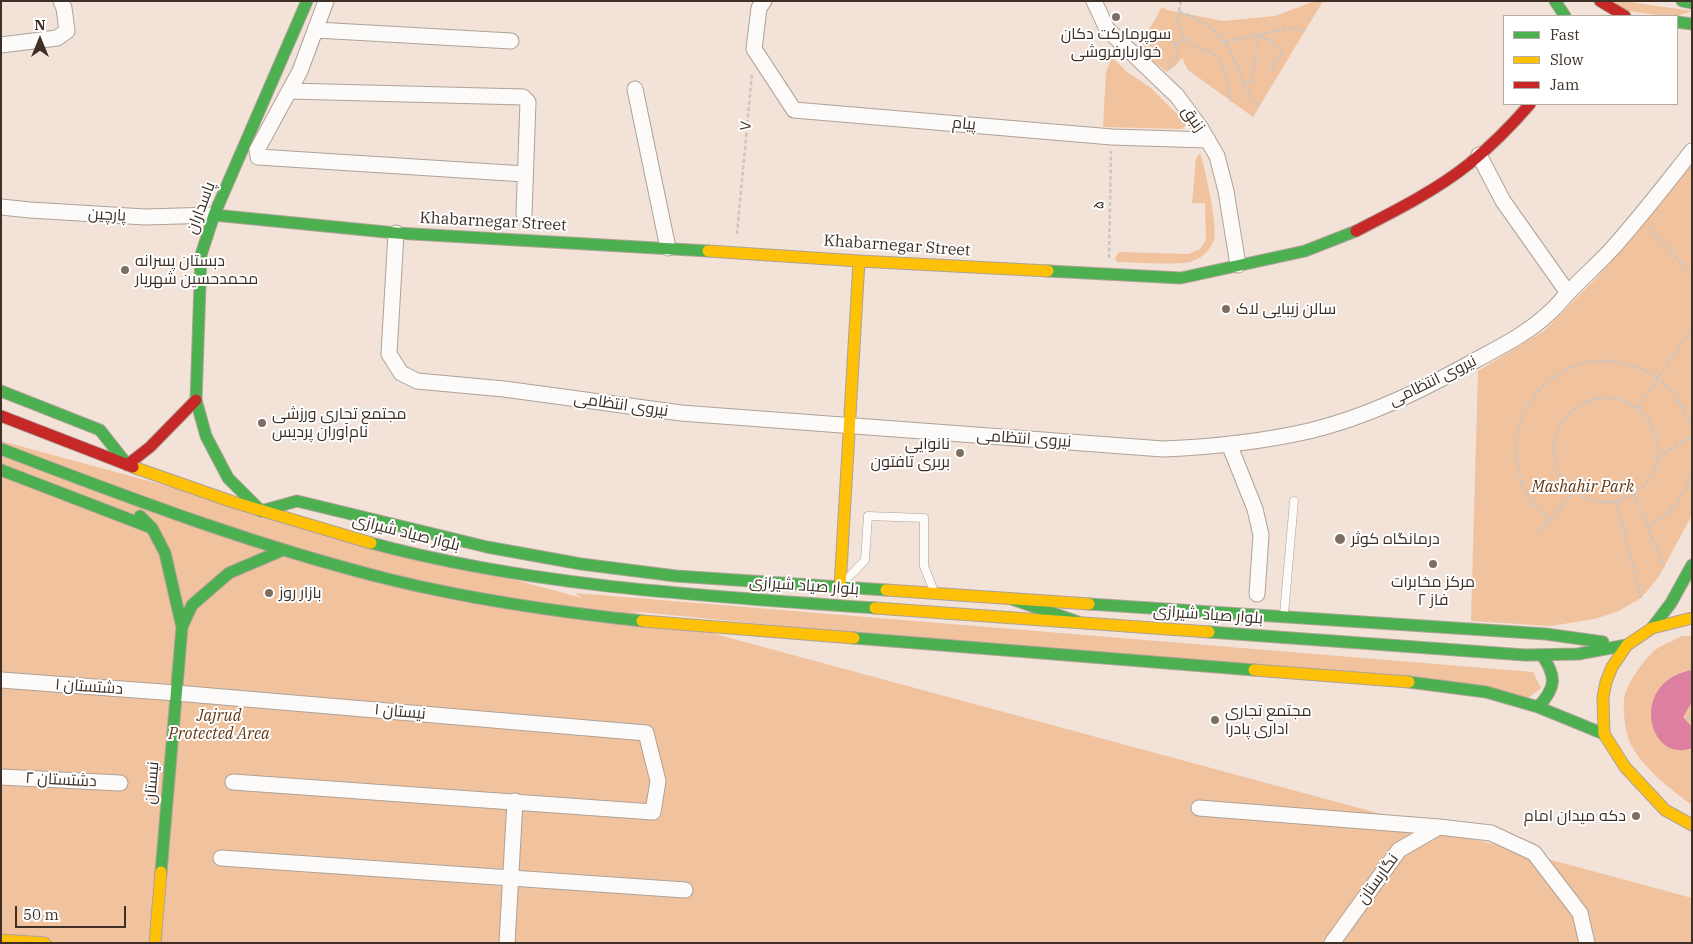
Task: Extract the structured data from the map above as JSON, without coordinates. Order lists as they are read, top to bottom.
{
  "streets": {
    "main road": [
      "پاسداران",
      "Khabarnegar Street",
      "بلوار صیاد شیرازی",
      "نیستان"
    ],
    "street": [
      "زنبق",
      "پیام",
      "پارچین",
      "نیروی انتظامی",
      "دشتستان ۱",
      "نیستان ۱",
      "دشتستان ۲",
      "نگارستان"
    ],
    "path": ["۷", "۵"]
  },
  "crossings": [
    ["زنبق", "پیام"],
    ["زنبق", "Khabarnegar Street"],
    ["پیام", "۷"],
    ["پیام", "۵"],
    ["۷", "Khabarnegar Street"],
    ["۵", "Khabarnegar Street"],
    ["پاسداران", "پارچین"],
    ["پاسداران", "Khabarnegar Street"],
    ["پاسداران", "بلوار صیاد شیرازی"],
    ["پارچین", "Khabarnegar Street"],
    ["Khabarnegar Street", "نیروی انتظامی"],
    ["دشتستان ۱", "نیستان ۱"],
    ["دشتستان ۱", "نیستان"],
    ["نیستان ۱", "نیستان"]
  ],
  "parks": ["Mashahir Park", "Jajrud Protected Area"],
  "places": [
    "سوپرمارکت دکان خواربارفروشی",
    "دبستان پسرانه محمدحسین شهریار",
    "سالن زیبایی لاک",
    "مجتمع تجاری ورزشی نام‌آوران پردیس",
    "نانوایی بربری تافتون",
    "درمانگاه کوثر",
    "مرکز مخابرات فاز ۲",
    "بازار روز",
    "مجتمع تجاری اداری پادرا",
    "دکه میدان امام"
  ],
  "legend": ["Fast", "Slow", "Jam"],
  "scale_bar": "50 m",
  "north": "top"
}
